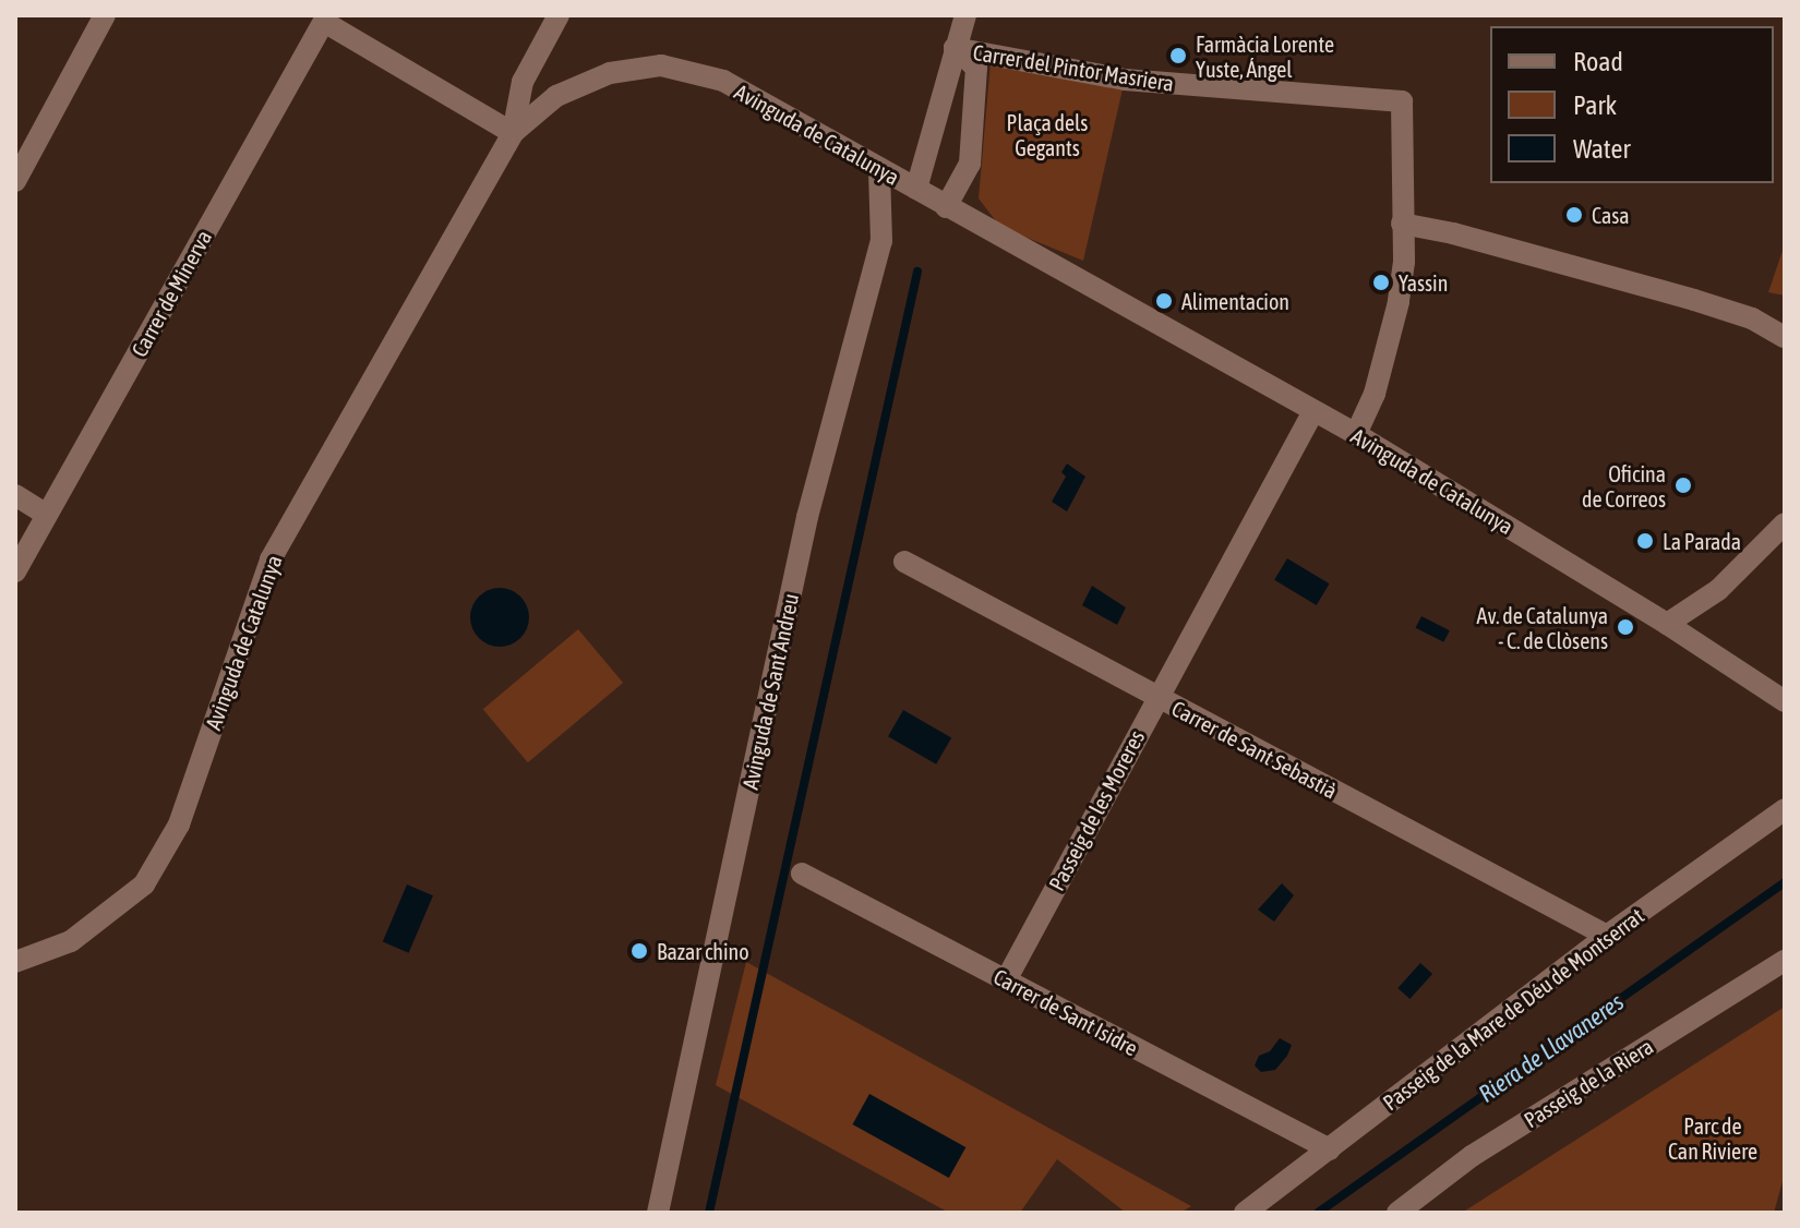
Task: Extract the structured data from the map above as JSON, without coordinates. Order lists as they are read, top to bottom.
{
  "streets": {
    "street": [
      "Carrer del Pintor Masriera",
      "Avinguda de Catalunya",
      "Carrer de Minerva",
      "Avinguda de Sant Andreu",
      "Carrer de Sant Sebastià",
      "Passeig de les Moreres",
      "Passeig de la Mare de Déu de Montserrat",
      "Carrer de Sant Isidre",
      "Passeig de la Riera"
    ]
  },
  "crossings": [
    ["Avinguda de Catalunya", "Avinguda de Sant Andreu"],
    ["Avinguda de Catalunya", "Passeig de les Moreres"],
    ["Carrer de Sant Sebastià", "Passeig de les Moreres"],
    ["Carrer de Sant Sebastià", "Passeig de la Mare de Déu de Montserrat"],
    ["Passeig de les Moreres", "Carrer de Sant Isidre"],
    ["Passeig de la Mare de Déu de Montserrat", "Carrer de Sant Isidre"]
  ],
  "water": ["Riera de Llavaneres"],
  "parks": ["Plaça dels Gegants", "Parc de Can Riviere"],
  "places": [
    "Farmàcia Lorente Yuste, Ángel",
    "Casa",
    "Yassin",
    "Alimentacion",
    "Oficina de Correos",
    "La Parada",
    "Av. de Catalunya - C. de Clòsens",
    "Bazar chino"
  ],
  "legend": ["Road", "Park", "Water"]
}
